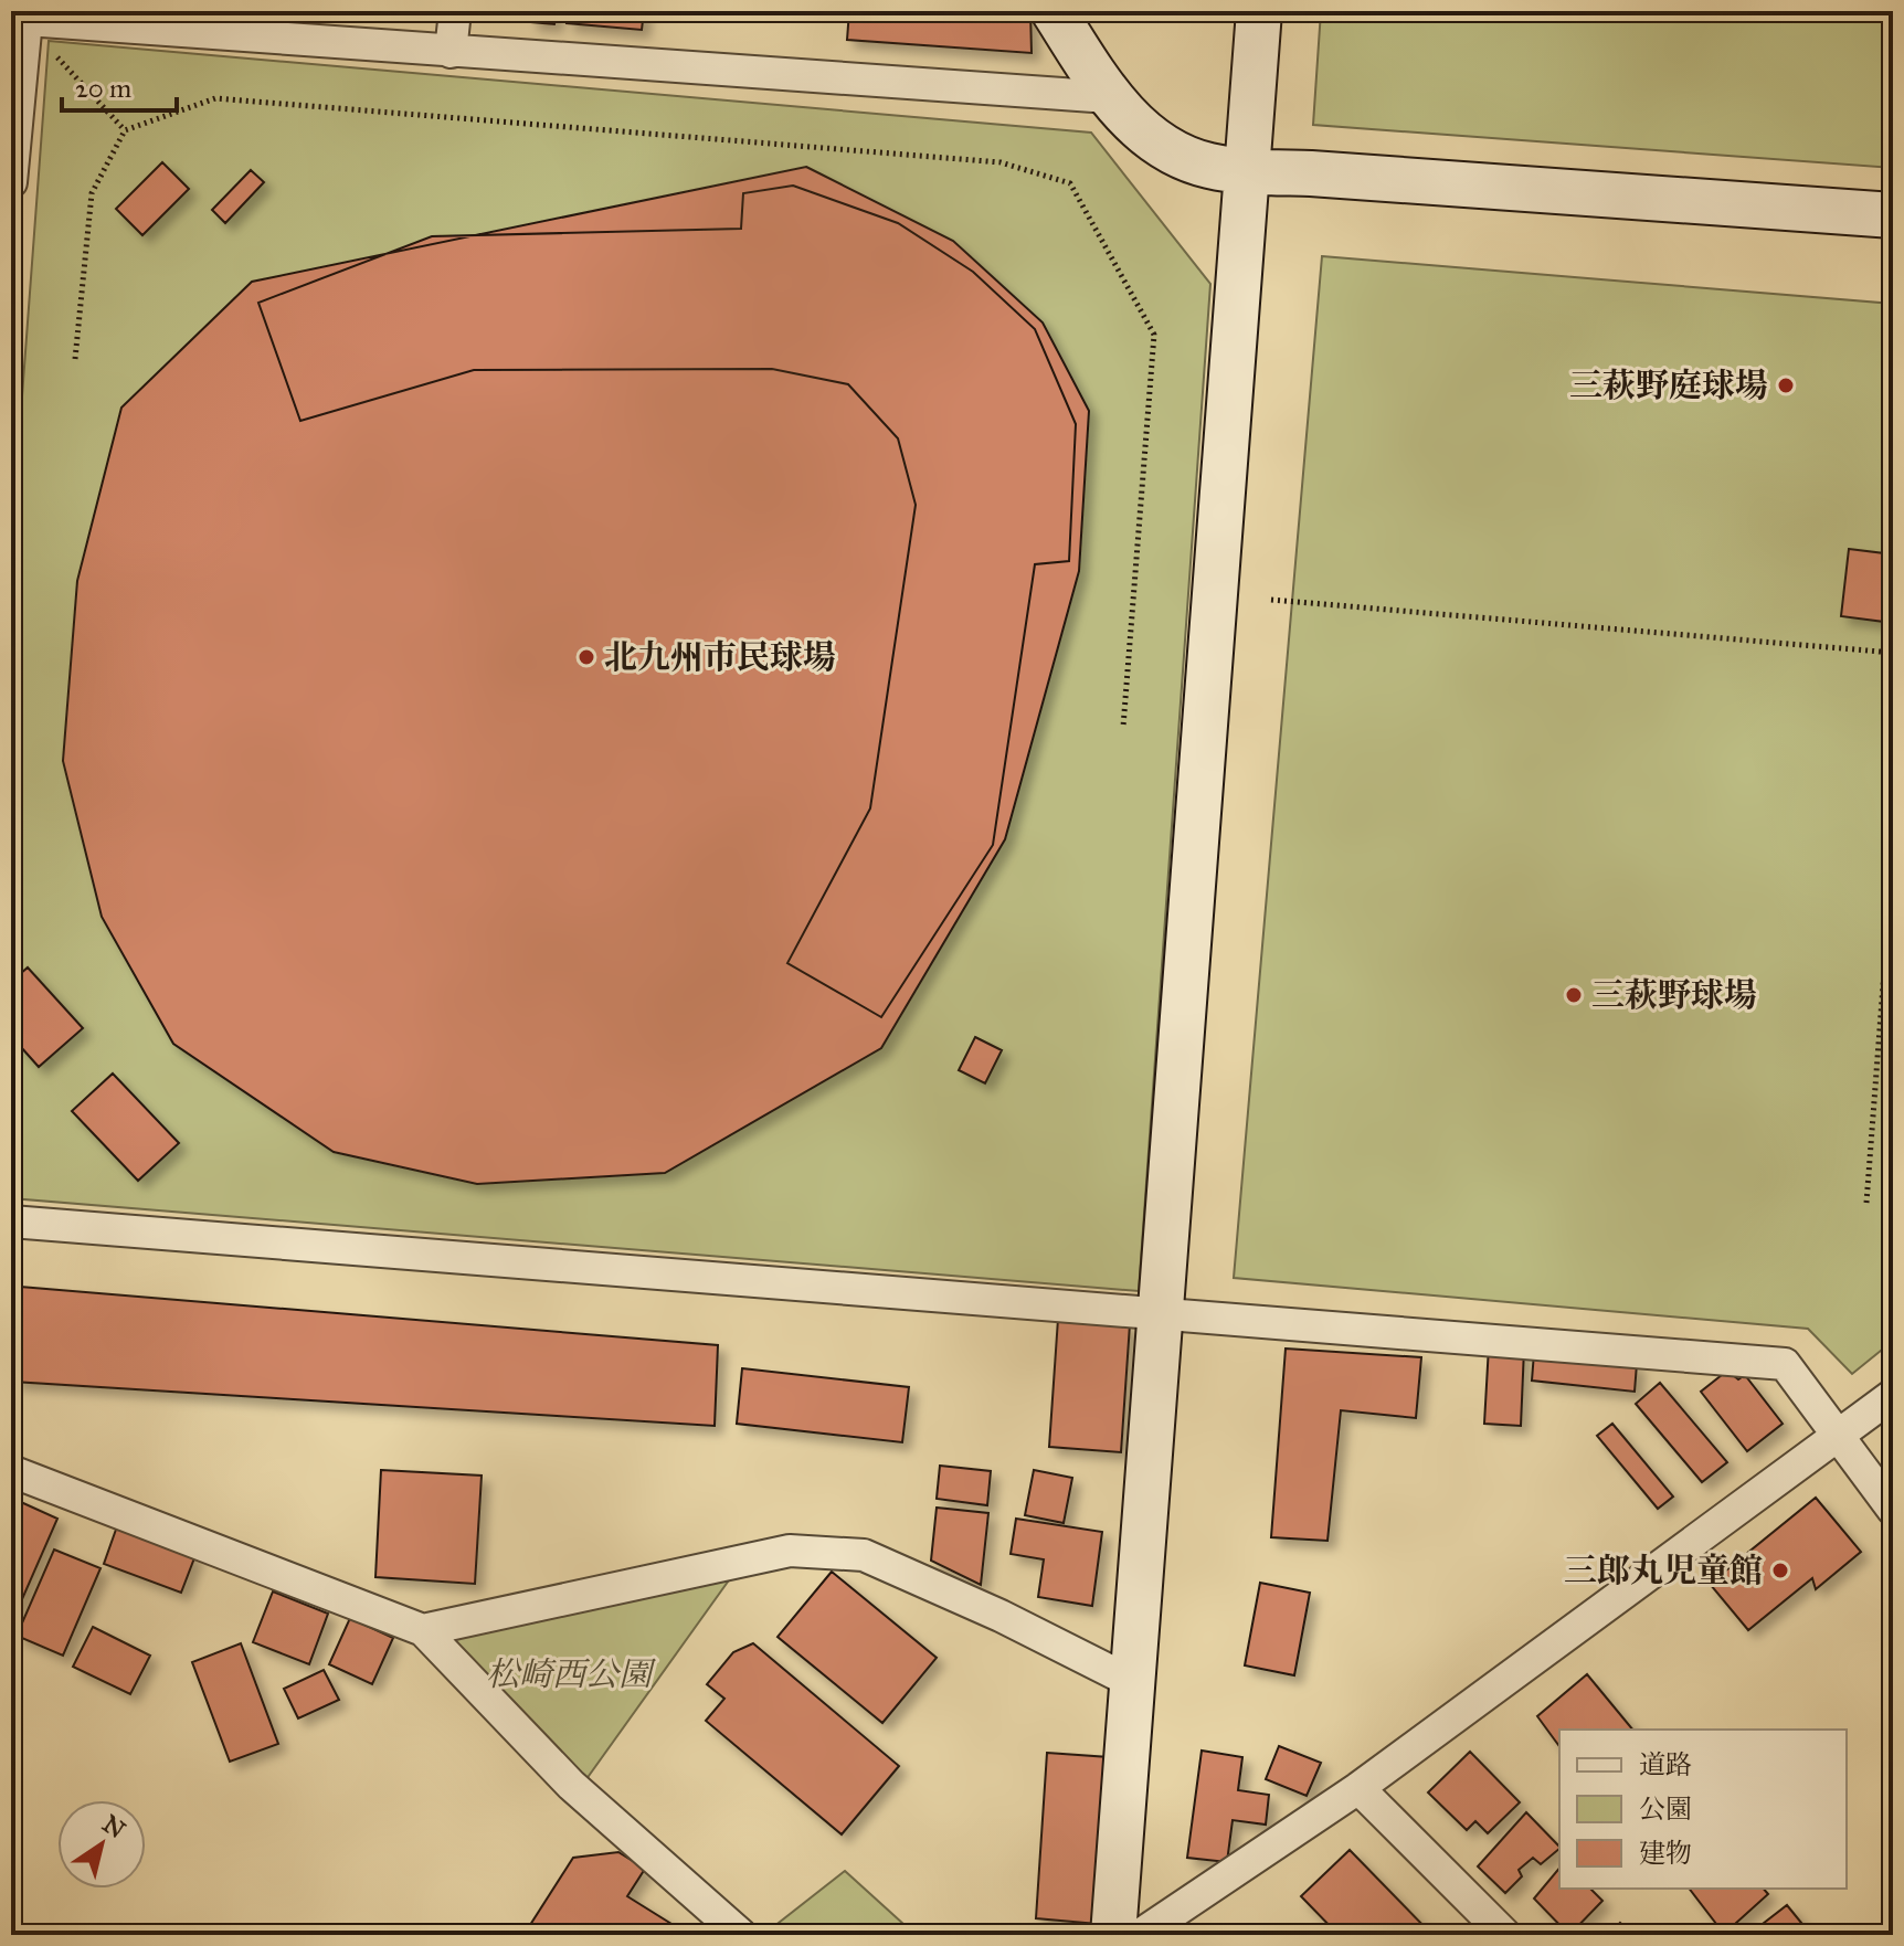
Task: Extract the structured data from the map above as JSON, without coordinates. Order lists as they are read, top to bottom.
{
  "parks": ["松崎西公園"],
  "places": [
    "三萩野庭球場",
    "北九州市民球場",
    "三萩野球場",
    "三郎丸児童館"
  ],
  "legend": ["道路", "公園", "建物"],
  "scale_bar": "20 m",
  "north": "top right"
}
